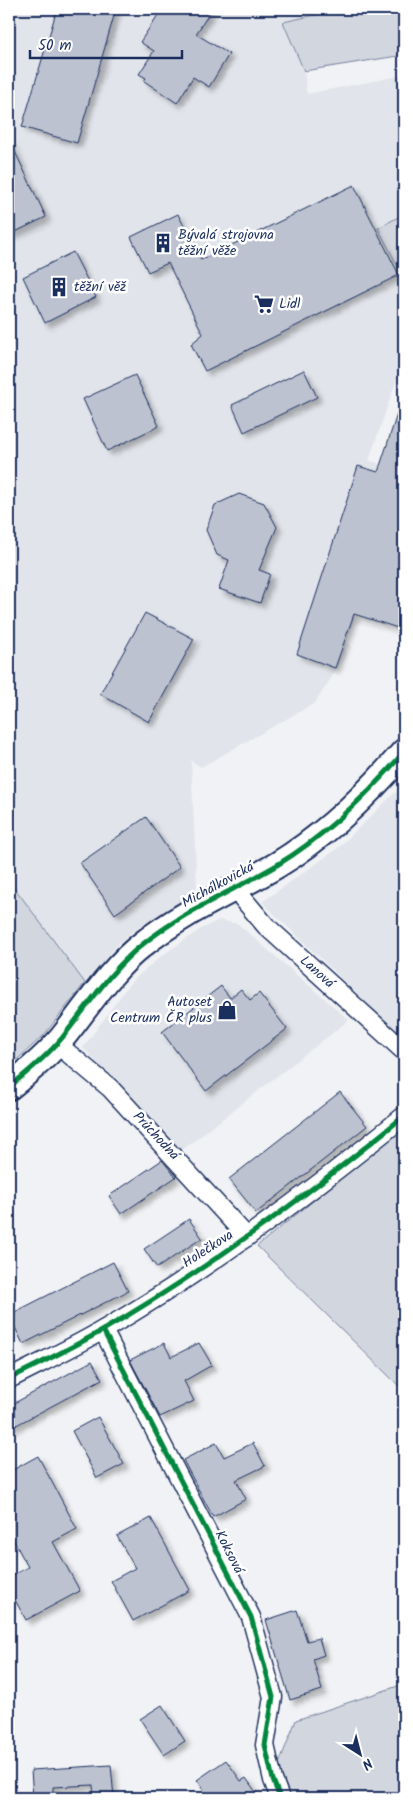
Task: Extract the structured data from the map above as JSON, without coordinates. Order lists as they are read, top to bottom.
{
  "streets": {
    "street": [
      "Michálkovická",
      "Lanová",
      "Průchodná",
      "Holečkova",
      "Koksová"
    ]
  },
  "crossings": [
    ["Michálkovická", "Lanová"],
    ["Michálkovická", "Průchodná"],
    ["Průchodná", "Holečkova"],
    ["Holečkova", "Koksová"]
  ],
  "places": {
    "building": ["Bývalá strojovna těžní věže", "těžní věž"],
    "supermarket": ["Lidl"],
    "shop": ["Autoset Centrum ČR plus"]
  },
  "scale_bar": "50 m",
  "north": "bottom right"
}
